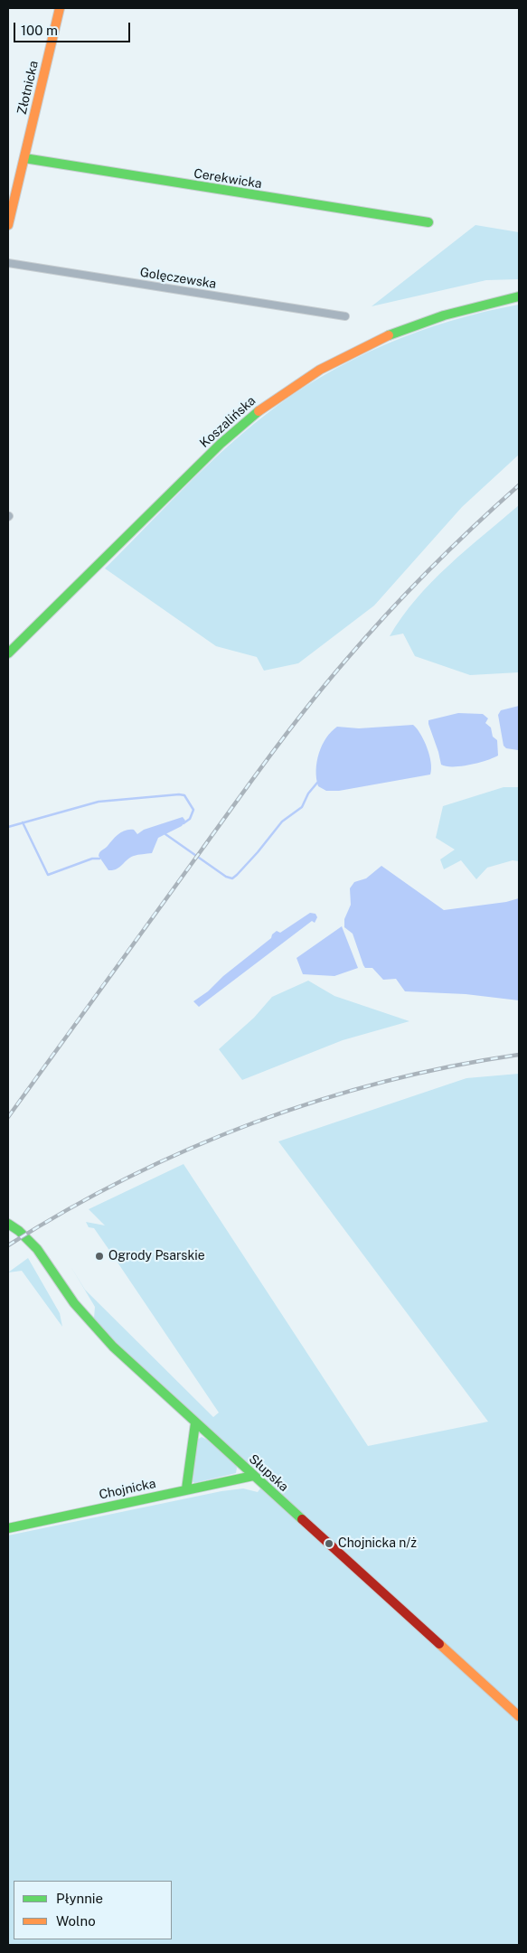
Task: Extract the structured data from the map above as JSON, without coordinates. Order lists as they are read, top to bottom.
{
  "streets": {
    "street": [
      "Złotnicka",
      "Cerekwicka",
      "Golęczewska",
      "Koszalińska",
      "Słupska",
      "Chojnicka"
    ]
  },
  "crossings": [
    ["Złotnicka", "Cerekwicka"],
    ["Słupska", "Chojnicka"]
  ],
  "places": ["Ogrody Psarskie", "Chojnicka n/ż"],
  "legend": ["Płynnie", "Wolno"],
  "scale_bar": "100 m"
}
